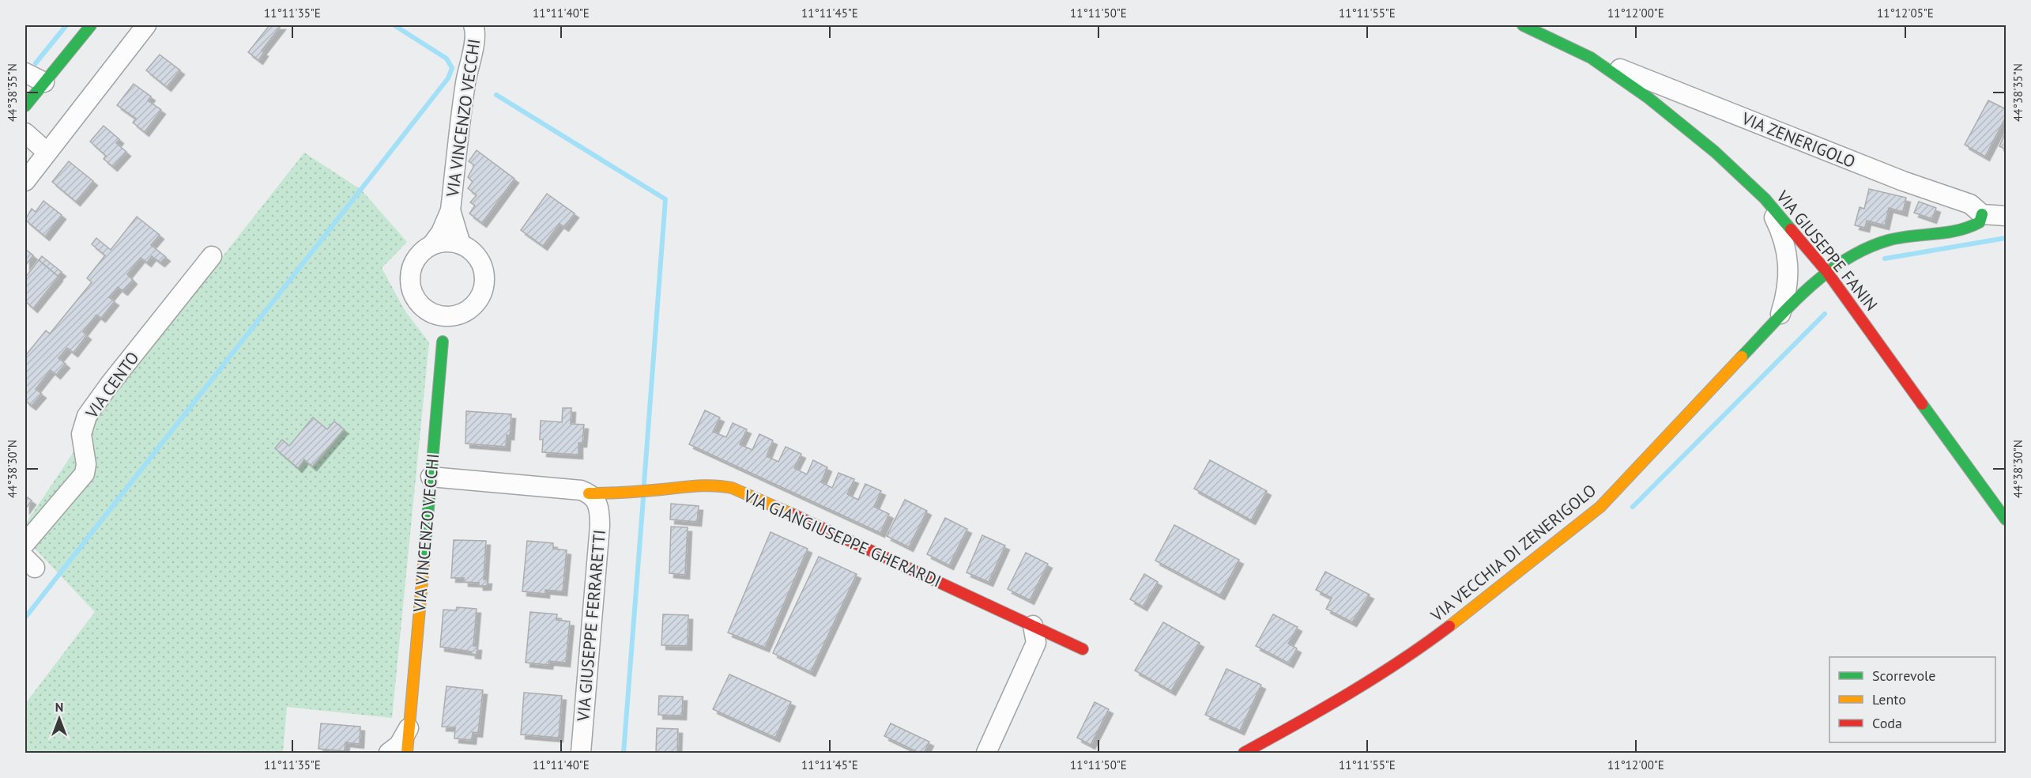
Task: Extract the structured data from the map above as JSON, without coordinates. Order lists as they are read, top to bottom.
{
  "streets": {
    "street": [
      "VIA VINCENZO VECCHI",
      "VIA ZENERIGOLO",
      "VIA GIUSEPPE FANIN",
      "VIA CENTO",
      "VIA GIANGIUSEPPE GHERARDI",
      "VIA VECCHIA DI ZENERIGOLO",
      "VIA GIUSEPPE FERRARETTI"
    ]
  },
  "crossings": [
    ["VIA VINCENZO VECCHI", "VIA GIANGIUSEPPE GHERARDI"],
    ["VIA ZENERIGOLO", "VIA GIUSEPPE FANIN"],
    ["VIA ZENERIGOLO", "VIA VECCHIA DI ZENERIGOLO"],
    ["VIA GIUSEPPE FANIN", "VIA VECCHIA DI ZENERIGOLO"],
    ["VIA GIANGIUSEPPE GHERARDI", "VIA GIUSEPPE FERRARETTI"]
  ],
  "legend": ["Scorrevole", "Lento", "Coda"],
  "north": "top",
  "coordinates": [
    "11°11'35\"E",
    "11°11'40\"E",
    "11°11'45\"E",
    "11°11'50\"E",
    "11°11'55\"E",
    "11°12'00\"E",
    "11°12'05\"E",
    "44°38'35\"N",
    "44°38'30\"N"
  ]
}
